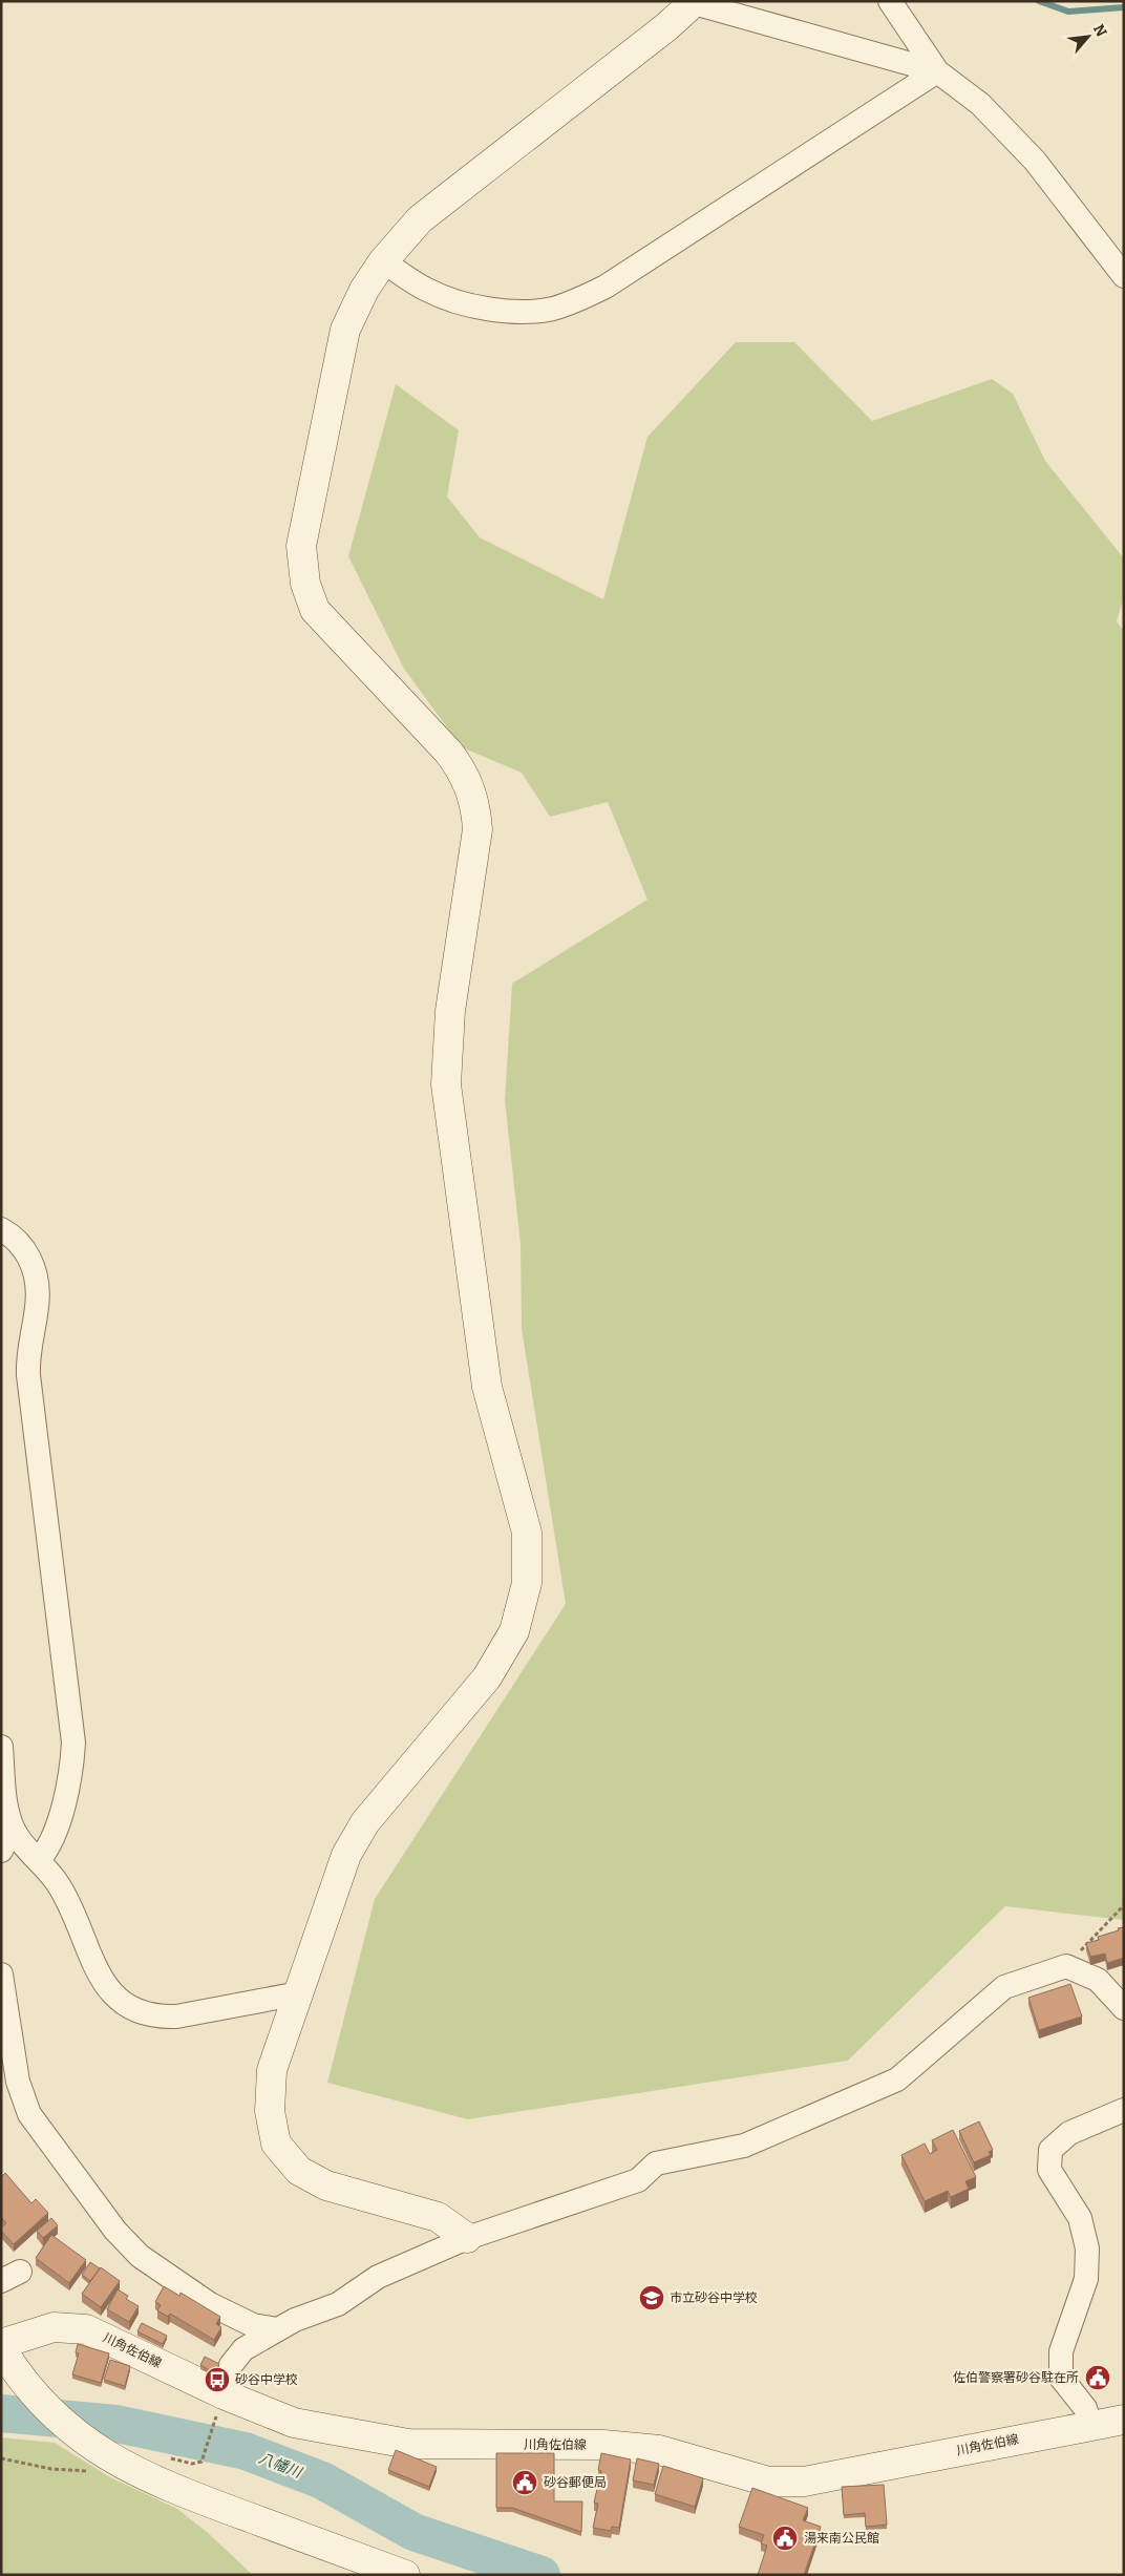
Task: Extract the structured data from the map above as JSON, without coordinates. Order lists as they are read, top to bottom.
{
  "streets": {
    "street": ["川角佐伯線"]
  },
  "water": ["八幡川"],
  "places": {
    "school or university": ["市立砂谷中学校"],
    "public building": ["佐伯警察署砂谷駐在所", "砂谷郵便局", "湯来南公民館"],
    "bus stop": ["砂谷中学校"]
  },
  "north": "top right"
}
